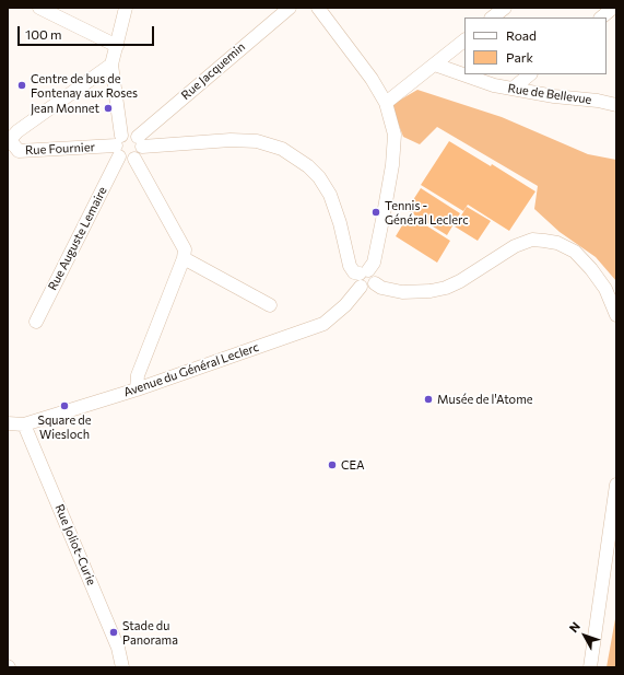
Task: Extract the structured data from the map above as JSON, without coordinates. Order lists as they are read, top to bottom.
{
  "streets": {
    "street": [
      "Rue Jacquemin",
      "Rue de Bellevue",
      "Rue Fournier",
      "Rue Auguste Lemaire",
      "Avenue du Général Leclerc",
      "Rue Joliot-Curie"
    ]
  },
  "crossings": [
    ["Rue Jacquemin", "Rue Fournier"],
    ["Rue Jacquemin", "Rue Auguste Lemaire"],
    ["Rue Fournier", "Rue Auguste Lemaire"],
    ["Avenue du Général Leclerc", "Rue Joliot-Curie"]
  ],
  "places": [
    "Centre de bus de Fontenay aux Roses",
    "Jean Monnet",
    "Tennis - Général Leclerc",
    "Musée de l'Atome",
    "Square de Wiesloch",
    "CEA",
    "Stade du Panorama"
  ],
  "legend": ["Road", "Park"],
  "scale_bar": "100 m",
  "north": "top left"
}
